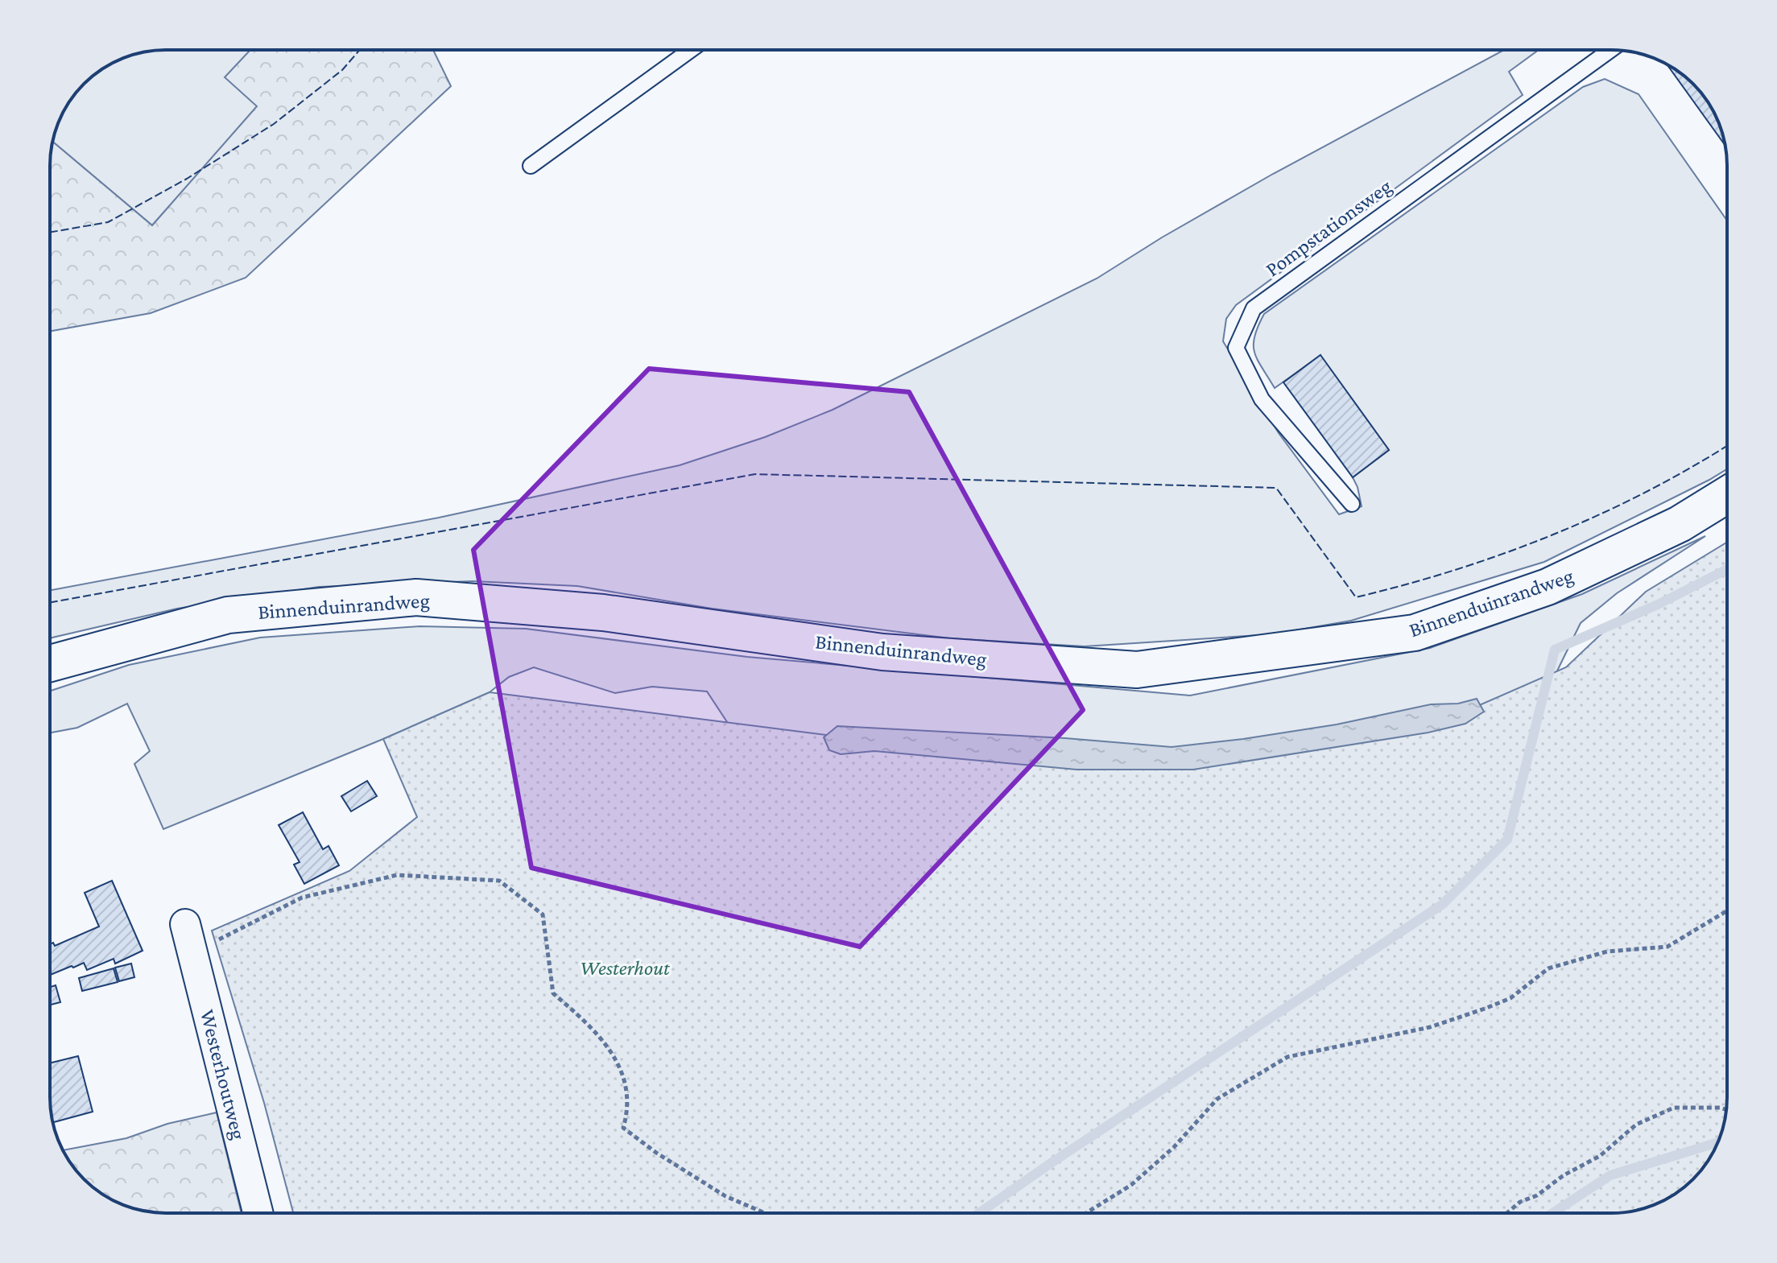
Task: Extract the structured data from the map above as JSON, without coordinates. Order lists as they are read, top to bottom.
{
  "streets": {
    "main road": ["Binnenduinrandweg"],
    "street": ["Westerhoutweg"],
    "lane": ["Pompstationsweg"]
  },
  "parks": ["Westerhout"]
}
